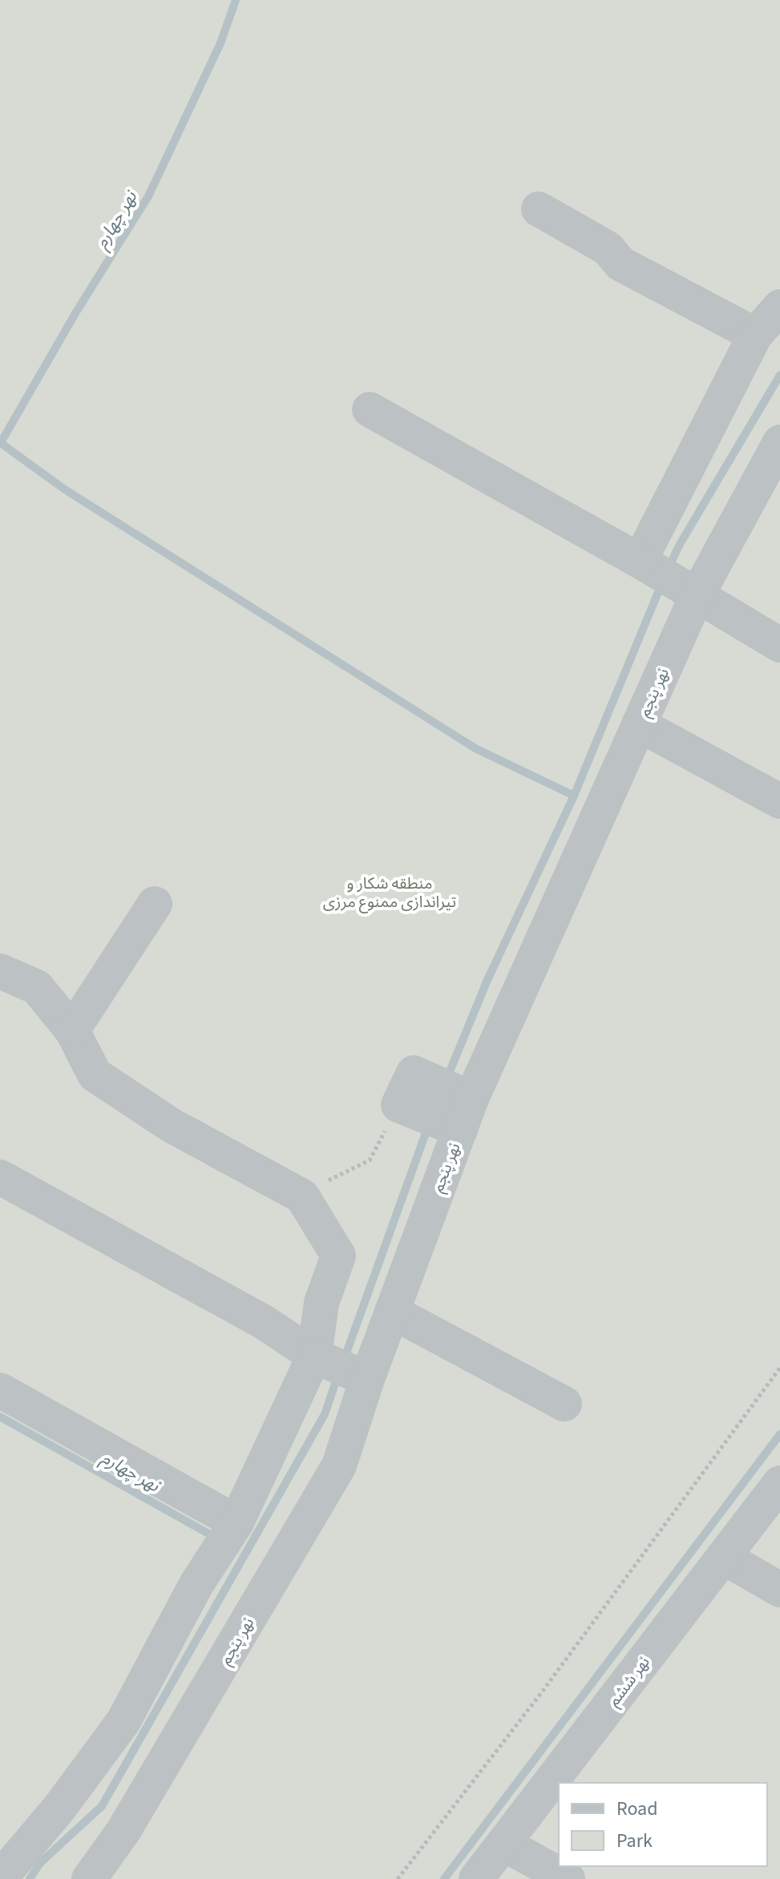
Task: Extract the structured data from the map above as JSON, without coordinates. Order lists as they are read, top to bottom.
{
  "streets": {
    "street": ["نهر پنجم", "نهر ششم"]
  },
  "water": ["نهر چهارم"],
  "parks": ["منطقه شکار و تیراندازی ممنوع مرزی"],
  "legend": ["Road", "Park"]
}
